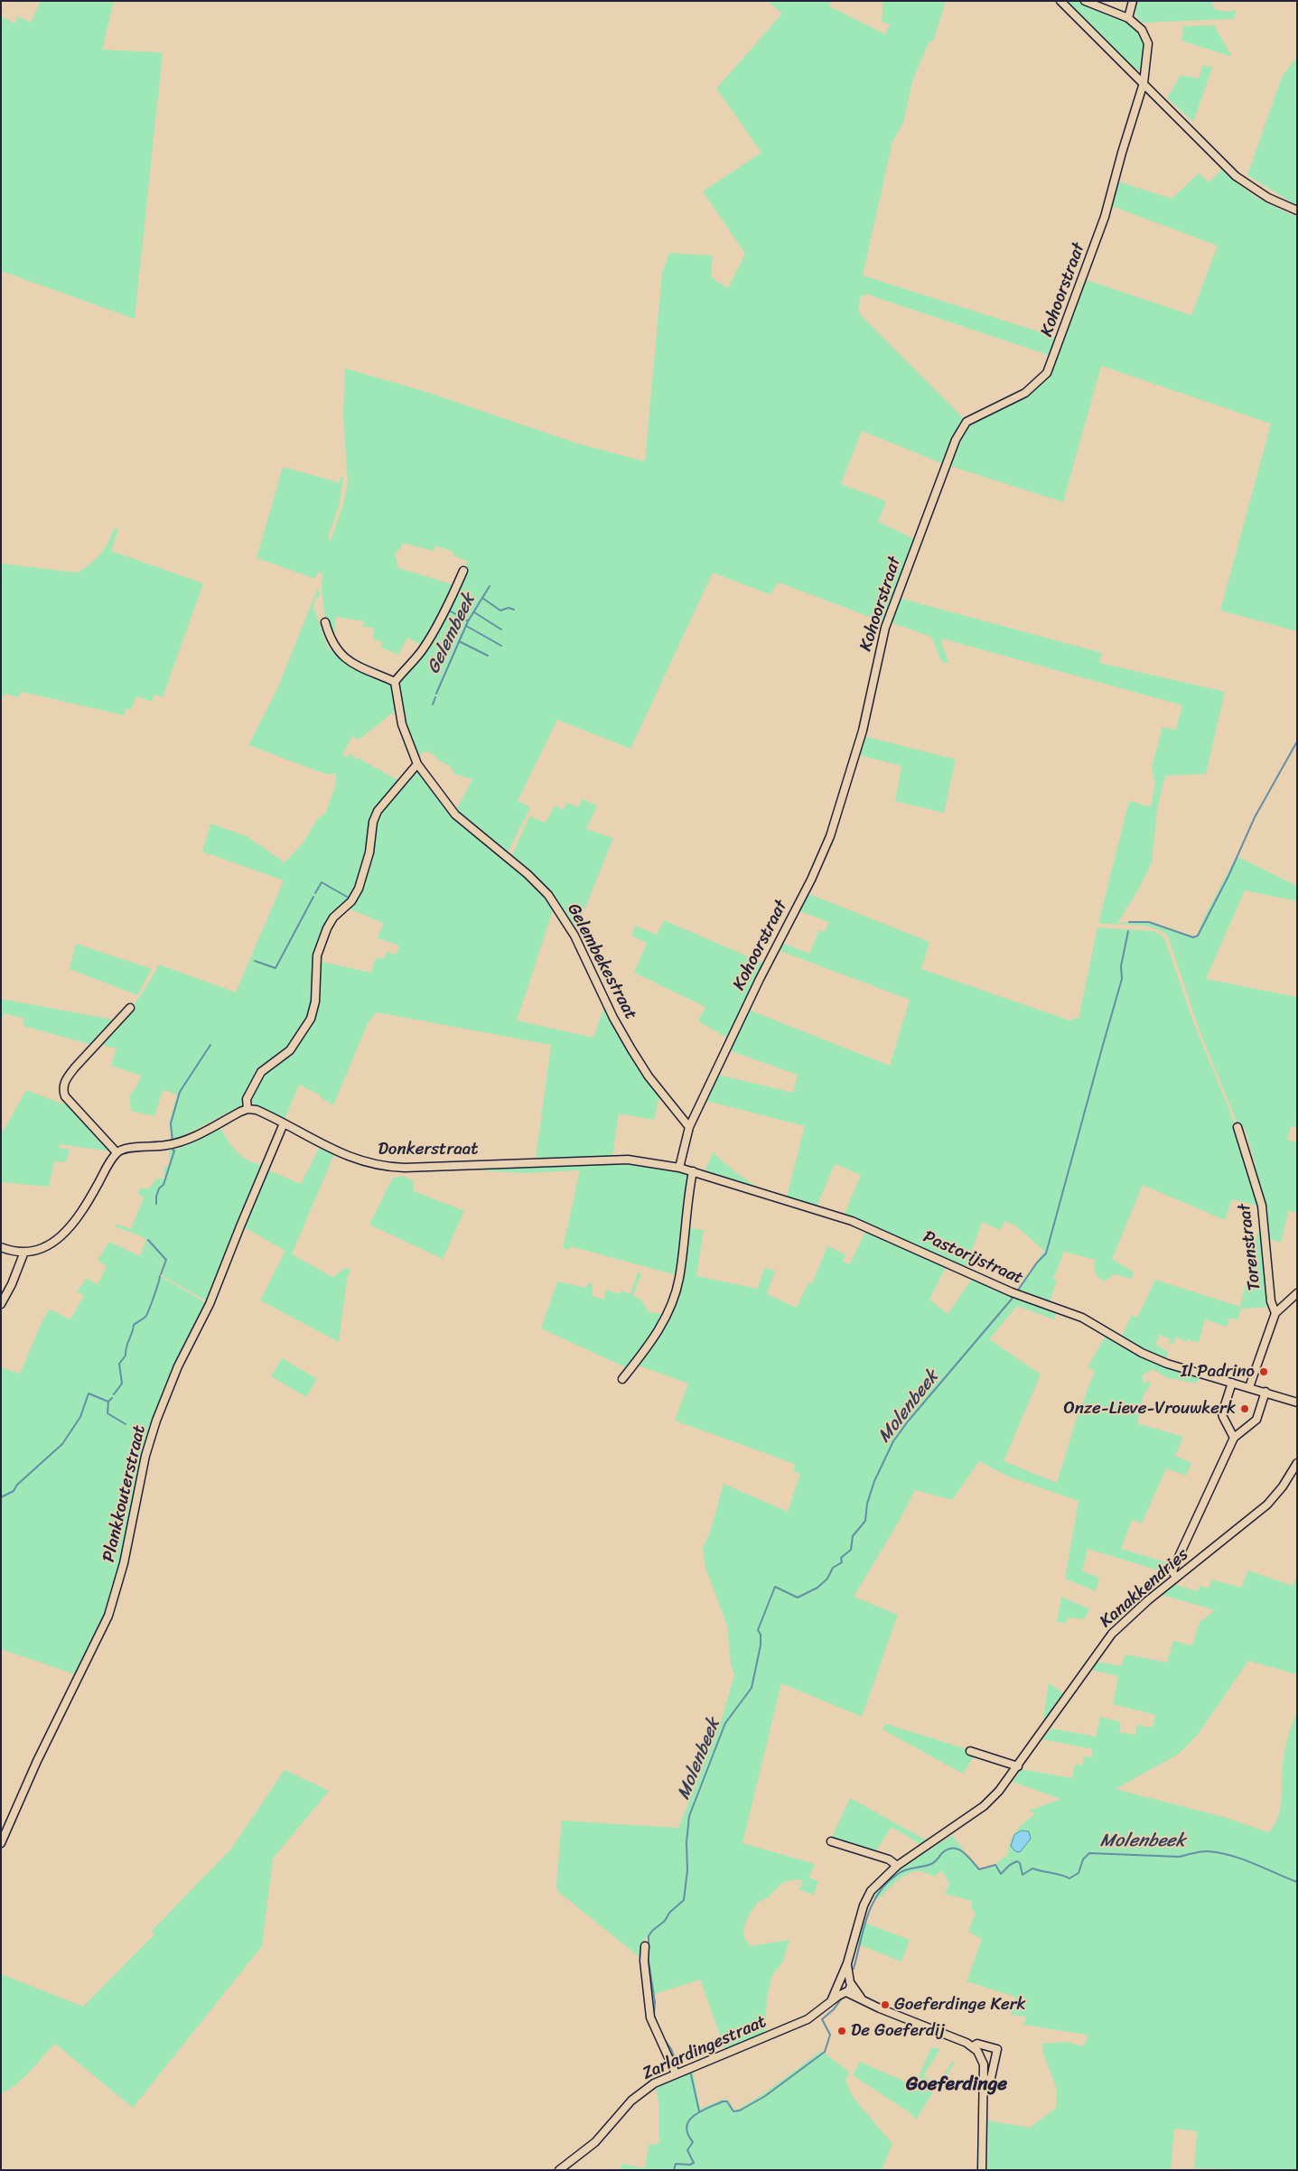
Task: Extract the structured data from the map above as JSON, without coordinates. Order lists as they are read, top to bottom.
{
  "streets": {
    "street": [
      "Kohoorstraat",
      "Gelembekestraat",
      "Donkerstraat",
      "Torenstraat",
      "Pastorijstraat",
      "Plankkouterstraat",
      "Kanakkendries",
      "Zarlardingestraat"
    ]
  },
  "crossings": [
    ["Kohoorstraat", "Gelembekestraat"],
    ["Kohoorstraat", "Donkerstraat"],
    ["Kohoorstraat", "Pastorijstraat"],
    ["Donkerstraat", "Pastorijstraat"],
    ["Donkerstraat", "Plankkouterstraat"],
    ["Torenstraat", "Pastorijstraat"],
    ["Kanakkendries", "Zarlardingestraat"]
  ],
  "districts": ["Goeferdinge"],
  "water": ["Gelembeek", "Molenbeek"],
  "places": [
    "Il Padrino",
    "Onze-Lieve-Vrouwkerk",
    "Goeferdinge Kerk",
    "De Goeferdij"
  ]
}
